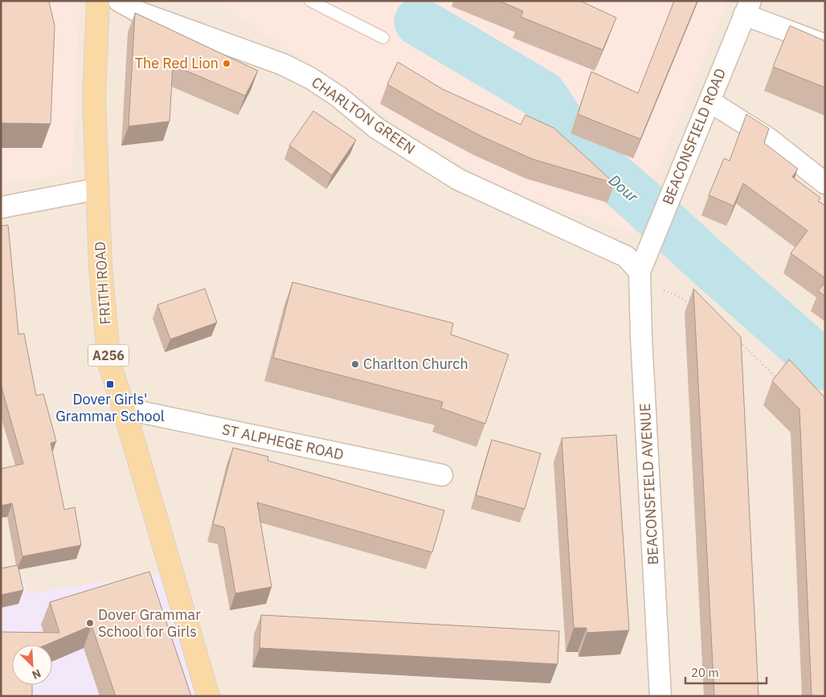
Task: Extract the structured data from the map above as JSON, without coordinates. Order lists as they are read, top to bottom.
{
  "streets": {
    "main road": ["FRITH ROAD", "A256"],
    "street": [
      "CHARLTON GREEN",
      "BEACONSFIELD ROAD",
      "ST ALPHEGE ROAD",
      "BEACONSFIELD AVENUE"
    ]
  },
  "crossings": [
    ["CHARLTON GREEN", "BEACONSFIELD ROAD"],
    ["CHARLTON GREEN", "BEACONSFIELD AVENUE"],
    ["BEACONSFIELD ROAD", "BEACONSFIELD AVENUE"],
    ["FRITH ROAD", "ST ALPHEGE ROAD"]
  ],
  "water": ["Dour"],
  "places": {
    "other": ["The Red Lion", "Charlton Church", "Dover Grammar School for Girls"],
    "transit": ["Dover Girls' Grammar School"]
  },
  "scale_bar": "20 m",
  "north": "bottom right"
}
